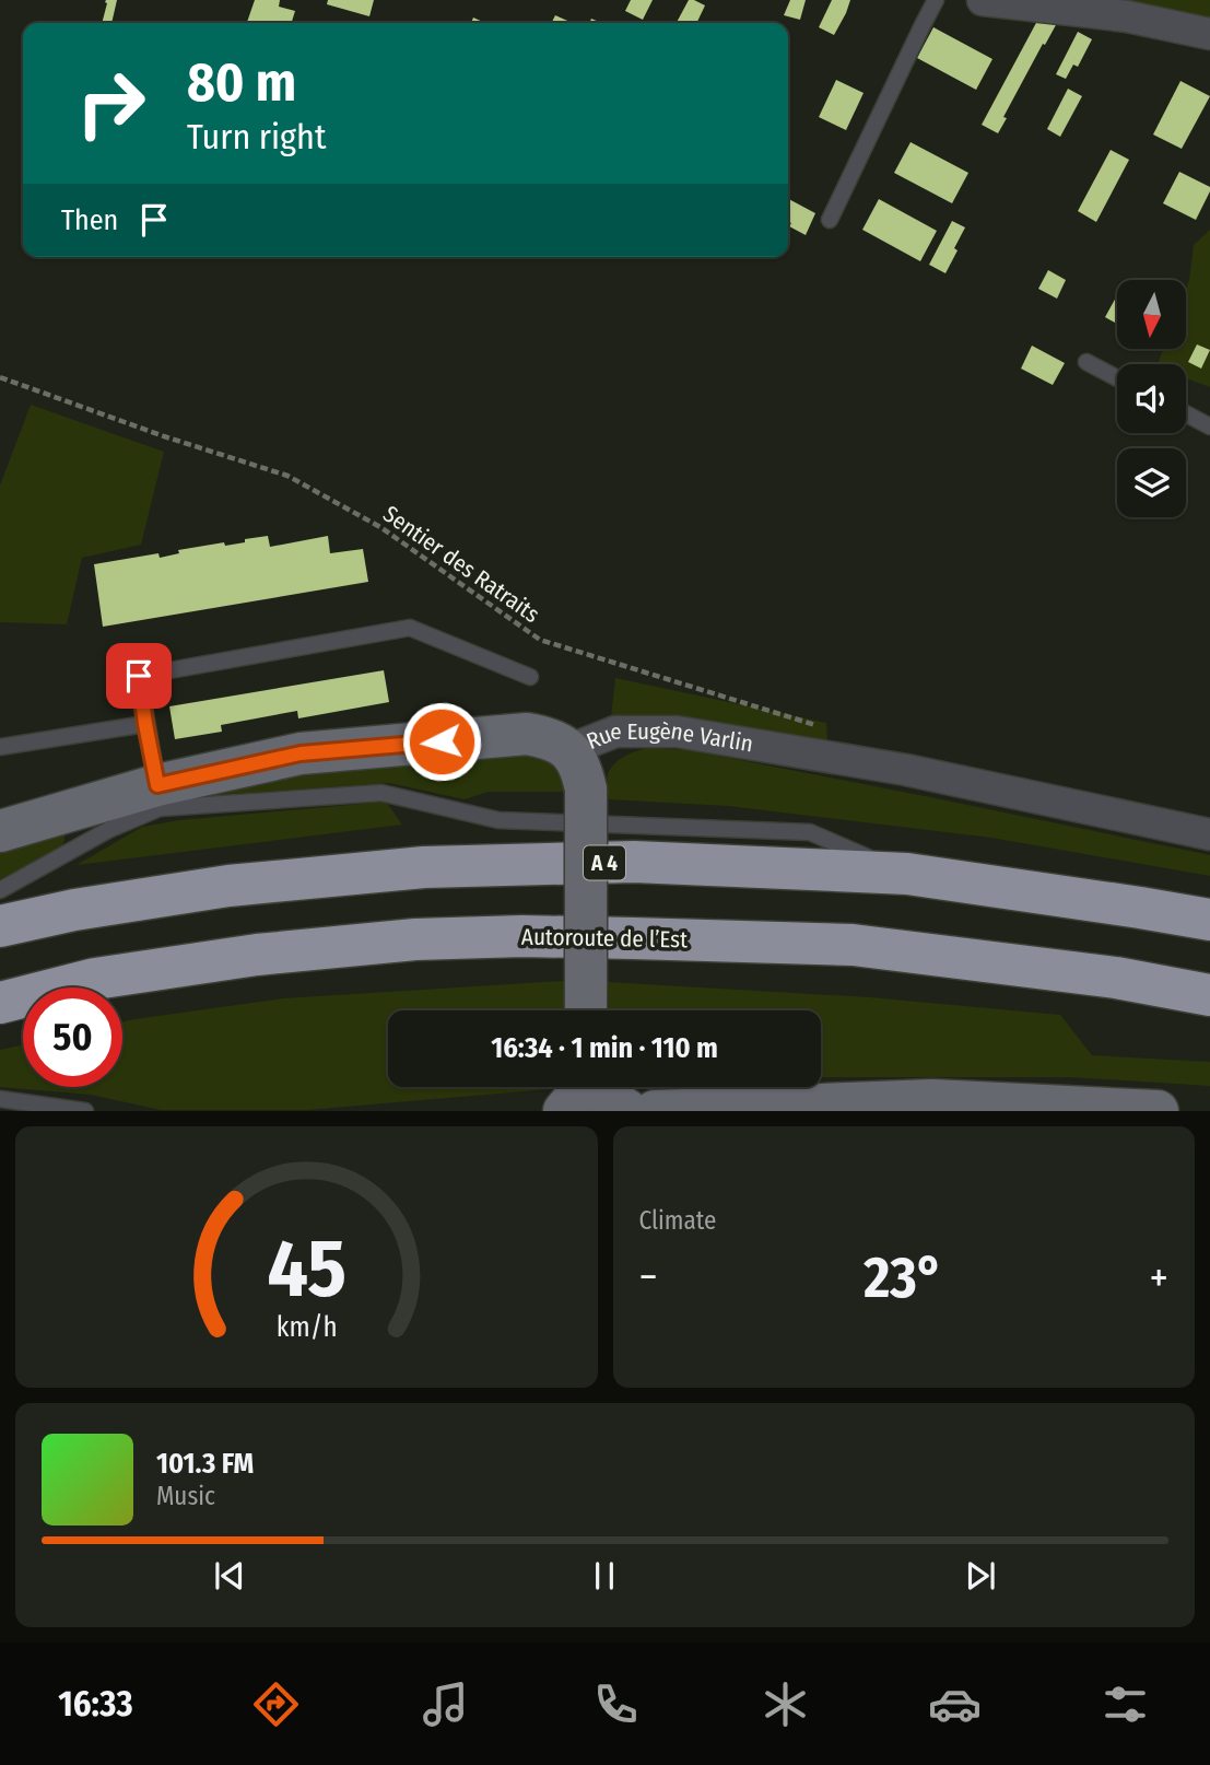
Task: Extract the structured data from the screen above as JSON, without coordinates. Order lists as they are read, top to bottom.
{
  "streets": {
    "highway": ["A 4", "Autoroute de l’Est"],
    "main road": ["Rue Eugène Varlin"],
    "path": ["Sentier des Ratraits"]
  },
  "north": "bottom",
  "page": {
    "turn": ["80 m", "Turn right"],
    "then": "Then",
    "limit": "50",
    "trip": "16:34 · 1 min · 110 m",
    "tile": "Climate",
    "heat": ["−", "23°", "+"],
    "song": ["101.3 FM", "Music"],
    "tabs": "16:33",
    "gauge": ["45", "km/h"]
  }
}
